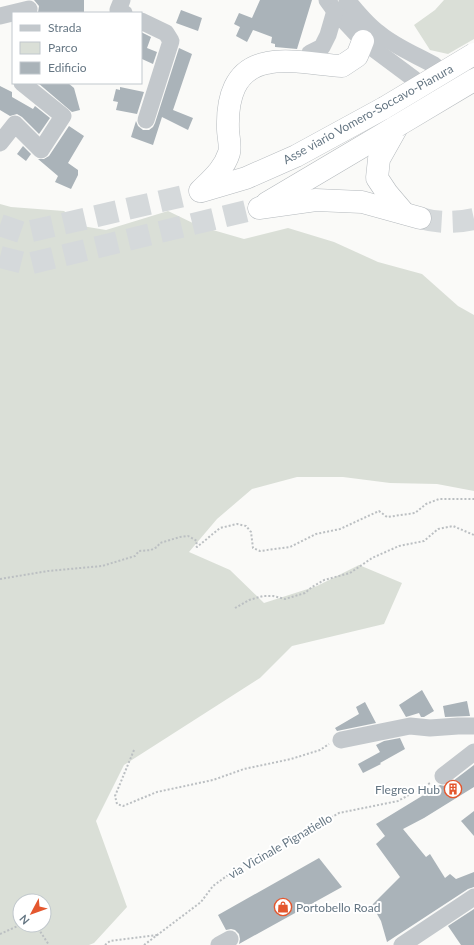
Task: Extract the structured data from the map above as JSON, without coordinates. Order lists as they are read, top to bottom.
{
  "streets": {
    "highway": ["Asse viario Vomero-Soccavo-Pianura"],
    "path": ["via Vicinale Pignatiello"]
  },
  "places": {
    "building": ["Flegreo Hub"],
    "shop": ["Portobello Road"]
  },
  "legend": ["Strada", "Parco", "Edificio"],
  "north": "bottom left"
}
